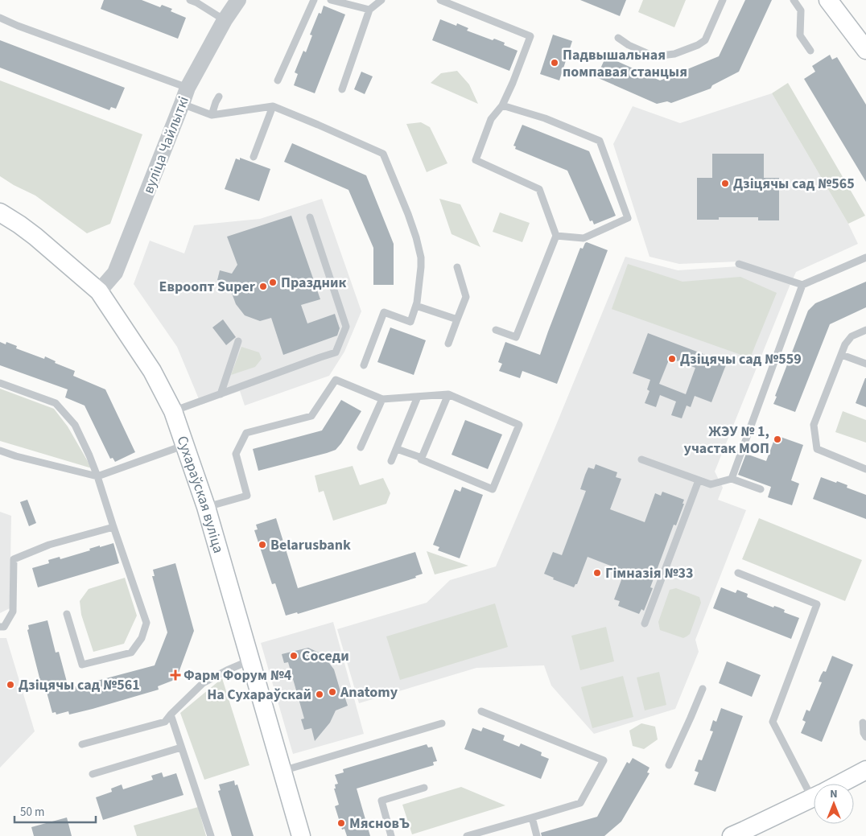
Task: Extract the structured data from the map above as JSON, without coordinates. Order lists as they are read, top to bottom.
{
  "streets": {
    "main road": ["Сухараўская вуліца"],
    "street": ["вуліца Чайлыткі"]
  },
  "crossings": [
    ["вуліца Чайлыткі", "Сухараўская вуліца"]
  ],
  "places": {
    "other": [
      "Падвышальная помпавая станцыя",
      "Дзіцячы сад №565",
      "Праздник",
      "Евроопт Super",
      "Дзіцячы сад №559",
      "ЖЭУ № 1, участак МОП",
      "Belarusbank",
      "Гімназія №33",
      "Соседи",
      "Дзіцячы сад №561",
      "Anatomy",
      "На Сухараўскай",
      "МясновЪ"
    ],
    "health": ["Фарм Форум №4"]
  },
  "scale_bar": "50 m",
  "north": "top"
}
